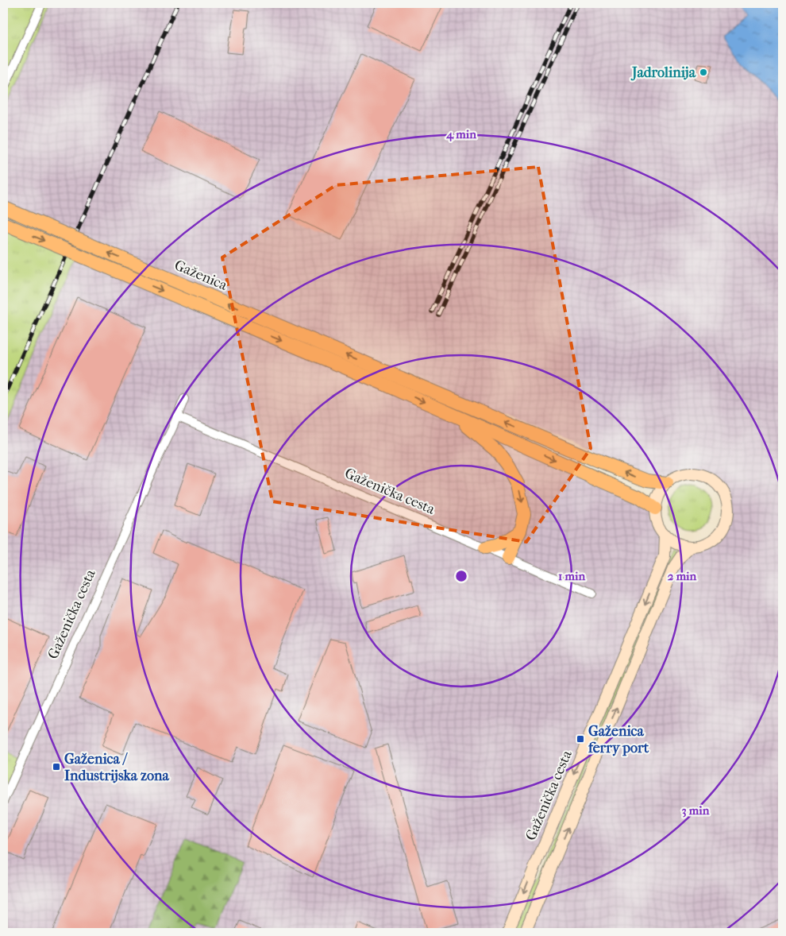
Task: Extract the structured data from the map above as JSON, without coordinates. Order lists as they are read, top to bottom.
{
  "streets": {
    "highway": ["Gaženica"],
    "main road": ["Gaženička cesta"]
  },
  "places": {
    "other": ["Jadrolinija"],
    "transit": ["Gaženica ferry port", "Gaženica / Industrijska zona"]
  },
  "rings": [
    "4 min",
    "1 min",
    "2 min",
    "3 min"
  ]
}
